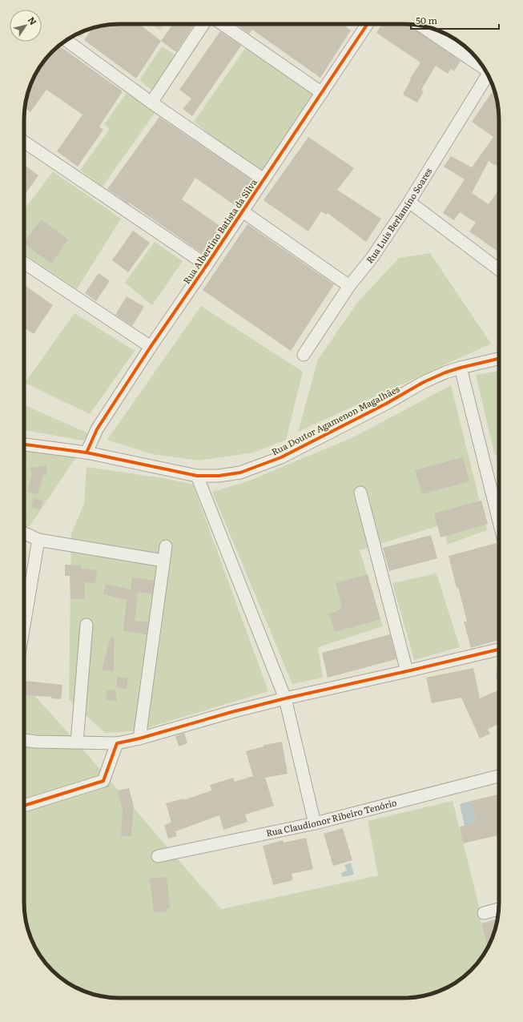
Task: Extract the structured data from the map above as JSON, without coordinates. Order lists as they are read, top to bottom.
{
  "streets": {
    "street": [
      "Rua Luis Berlamino Soares",
      "Rua Albertino Batista da Silva",
      "Rua Doutor Agamenon Magalhães",
      "Rua Claudionor Ribeiro Tenório"
    ]
  },
  "crossings": [
    ["Rua Albertino Batista da Silva", "Rua Doutor Agamenon Magalhães"]
  ],
  "scale_bar": "50 m",
  "north": "top right"
}
